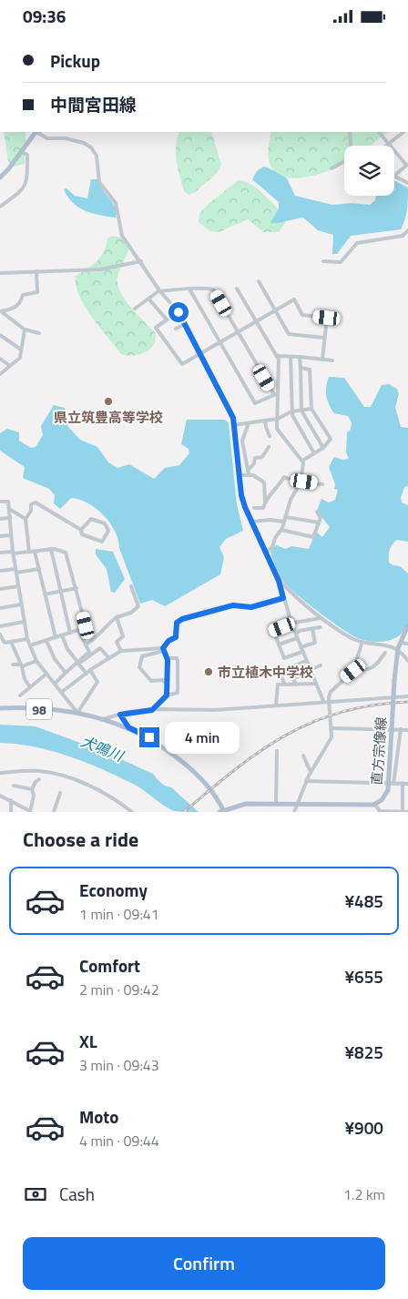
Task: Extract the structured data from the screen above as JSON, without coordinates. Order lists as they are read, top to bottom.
{
  "streets": {
    "main road": ["98", "直方宗像線"]
  },
  "crossings": [
    ["98", "直方宗像線"]
  ],
  "water": ["犬鳴川"],
  "places": ["県立筑豊高等学校", "市立植木中学校"],
  "page": {
    "status": "09:36",
    "banner": ["Pickup", "中間宮田線"],
    "bubble": "4 min",
    "heading": "Choose a ride",
    "list": [
      {
        "name": "Economy",
        "note": "1 min · 09:41",
        "value": "¥485"
      },
      {
        "name": "Comfort",
        "note": "2 min · 09:42",
        "value": "¥655"
      },
      {
        "name": "XL",
        "note": "3 min · 09:43",
        "value": "¥825"
      },
      {
        "name": "Moto",
        "note": "4 min · 09:44",
        "value": "¥900"
      }
    ],
    "pay": ["Cash", "1.2 km"],
    "buttons": "Confirm"
  }
}
